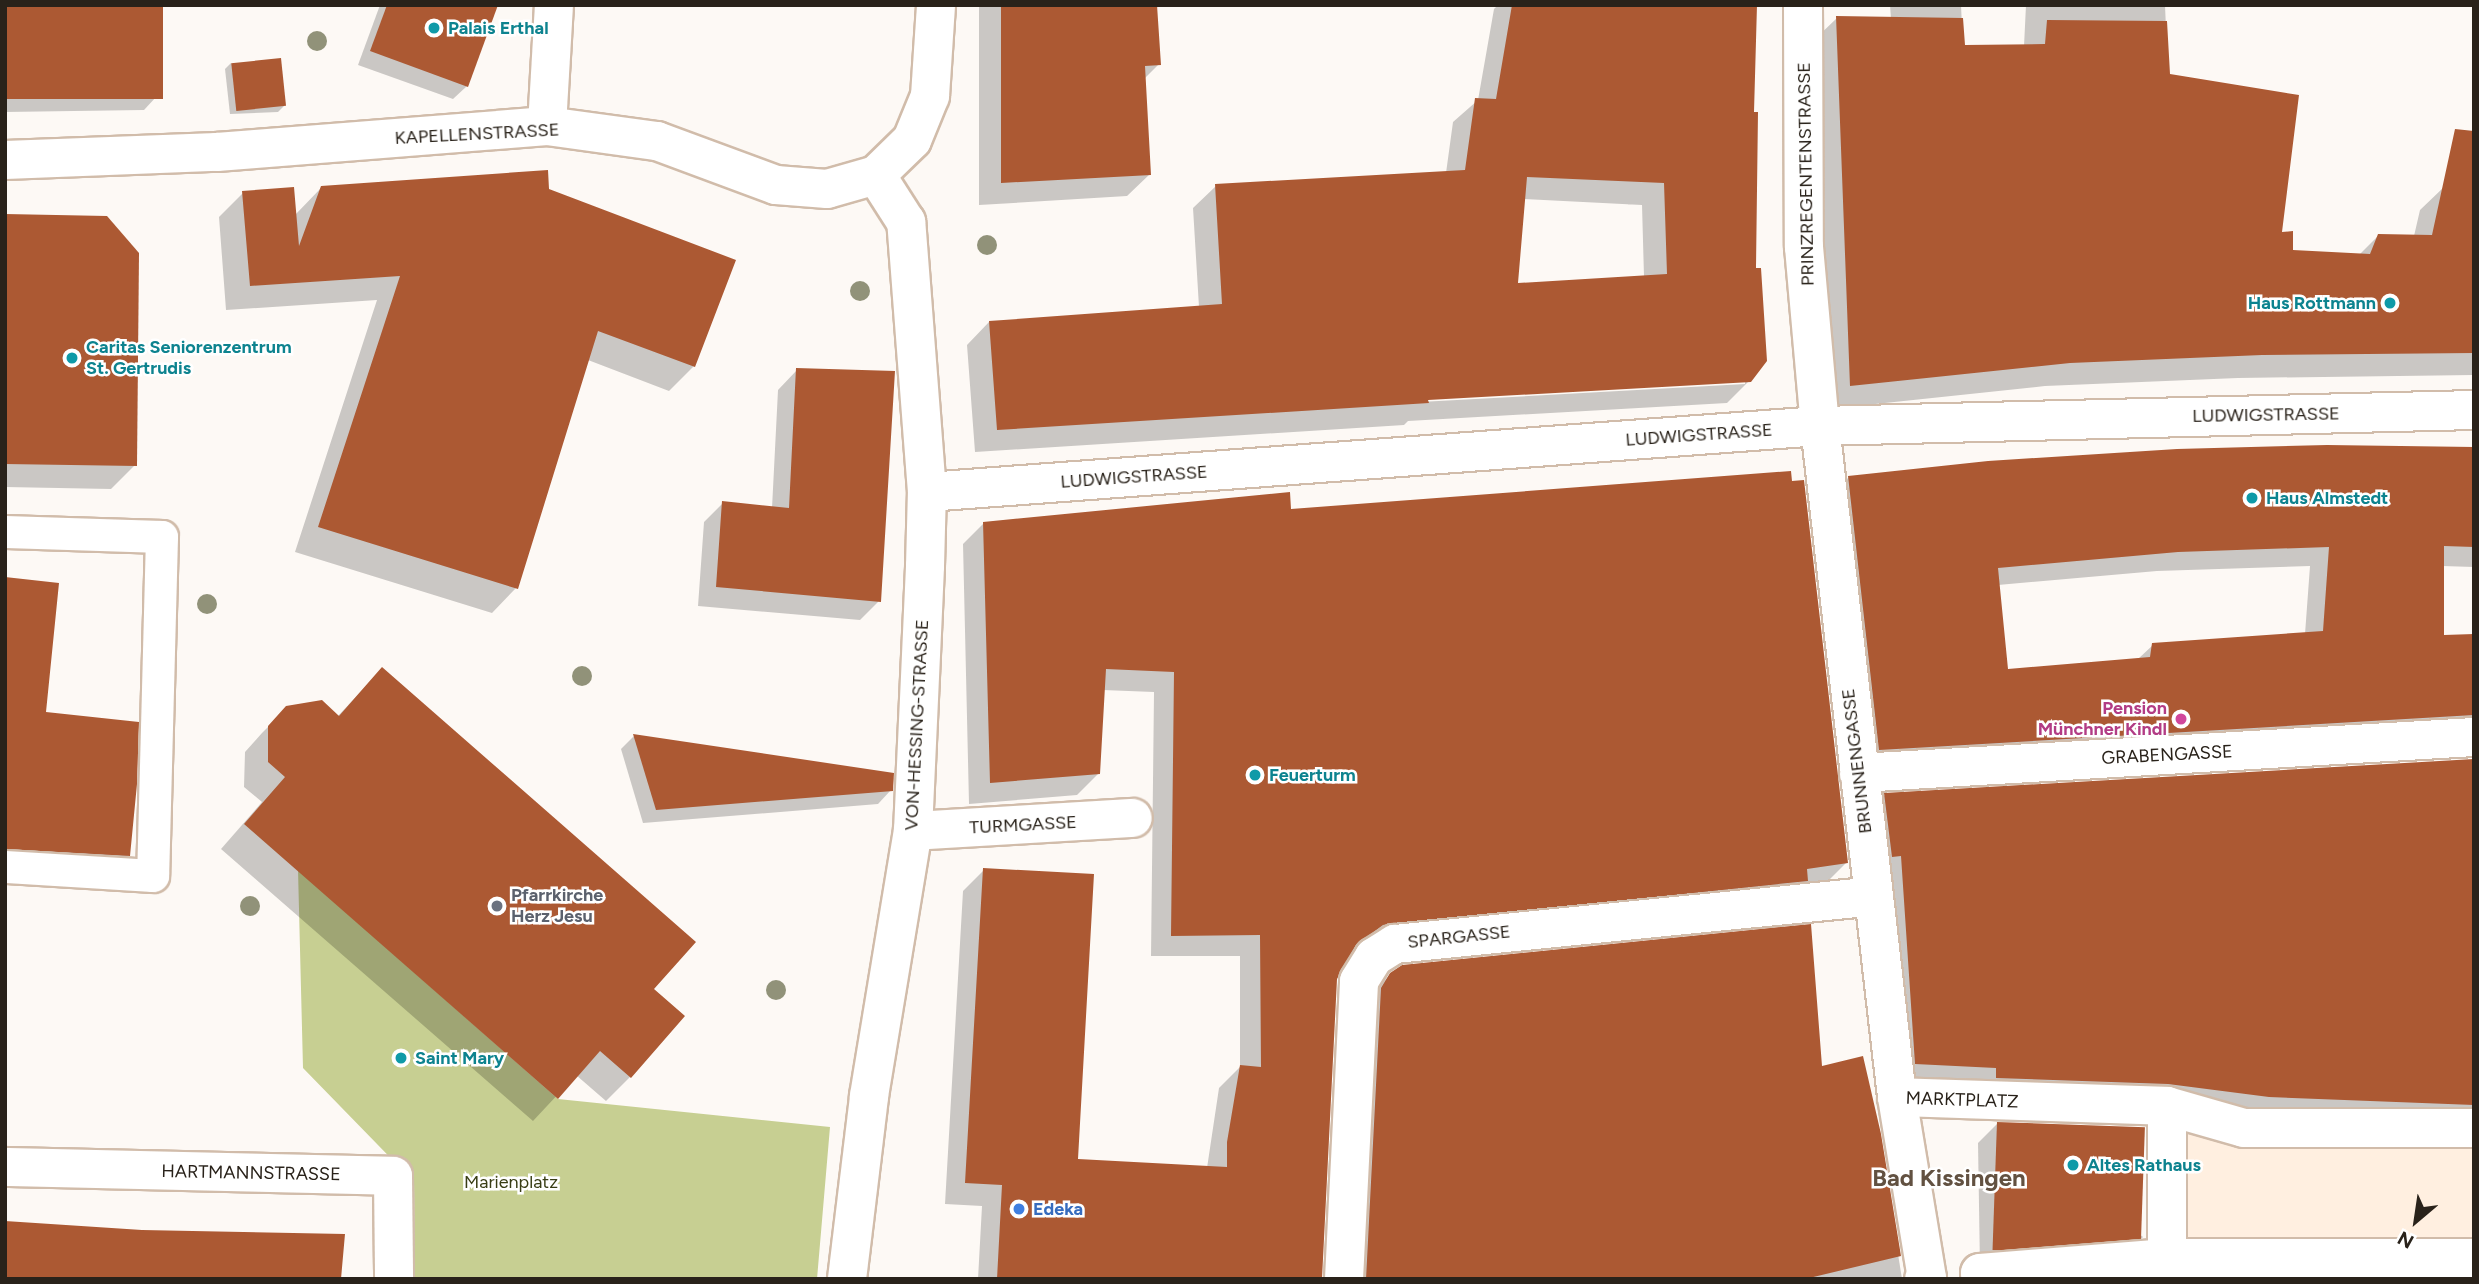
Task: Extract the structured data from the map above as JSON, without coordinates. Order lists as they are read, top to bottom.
{
  "streets": {
    "street": [
      "KAPELLENSTRASSE",
      "PRINZREGENTENSTRASSE",
      "LUDWIGSTRASSE",
      "VON-HESSING-STRASSE",
      "GRABENGASSE",
      "BRUNNENGASSE",
      "TURMGASSE",
      "SPARGASSE",
      "MARKTPLATZ",
      "HARTMANNSTRASSE"
    ]
  },
  "crossings": [
    ["KAPELLENSTRASSE", "VON-HESSING-STRASSE"],
    ["PRINZREGENTENSTRASSE", "LUDWIGSTRASSE"],
    ["PRINZREGENTENSTRASSE", "BRUNNENGASSE"],
    ["LUDWIGSTRASSE", "VON-HESSING-STRASSE"],
    ["LUDWIGSTRASSE", "BRUNNENGASSE"],
    ["VON-HESSING-STRASSE", "TURMGASSE"],
    ["GRABENGASSE", "BRUNNENGASSE"],
    ["BRUNNENGASSE", "SPARGASSE"],
    ["BRUNNENGASSE", "MARKTPLATZ"]
  ],
  "districts": ["Bad Kissingen"],
  "parks": ["Marienplatz"],
  "places": [
    "Palais Erthal",
    "Haus Rottmann",
    "Caritas Seniorenzentrum St. Gertrudis",
    "Haus Almstedt",
    "Pension Münchner Kindl",
    "Feuerturm",
    "Pfarrkirche Herz Jesu",
    "Saint Mary",
    "Altes Rathaus",
    "Edeka"
  ],
  "north": "bottom left"
}
